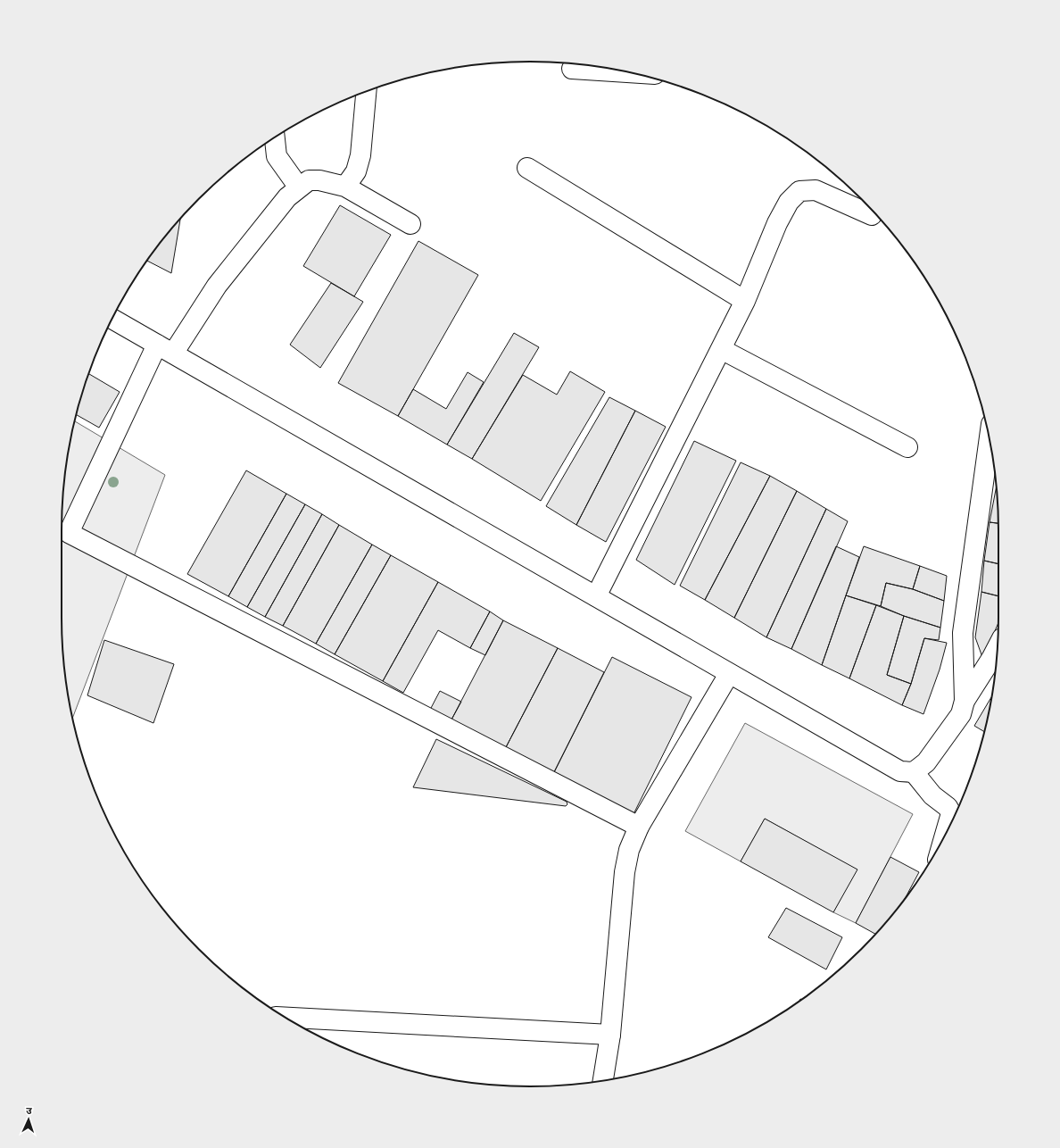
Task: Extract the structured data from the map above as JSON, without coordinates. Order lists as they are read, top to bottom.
{
  "north": "top"
}
